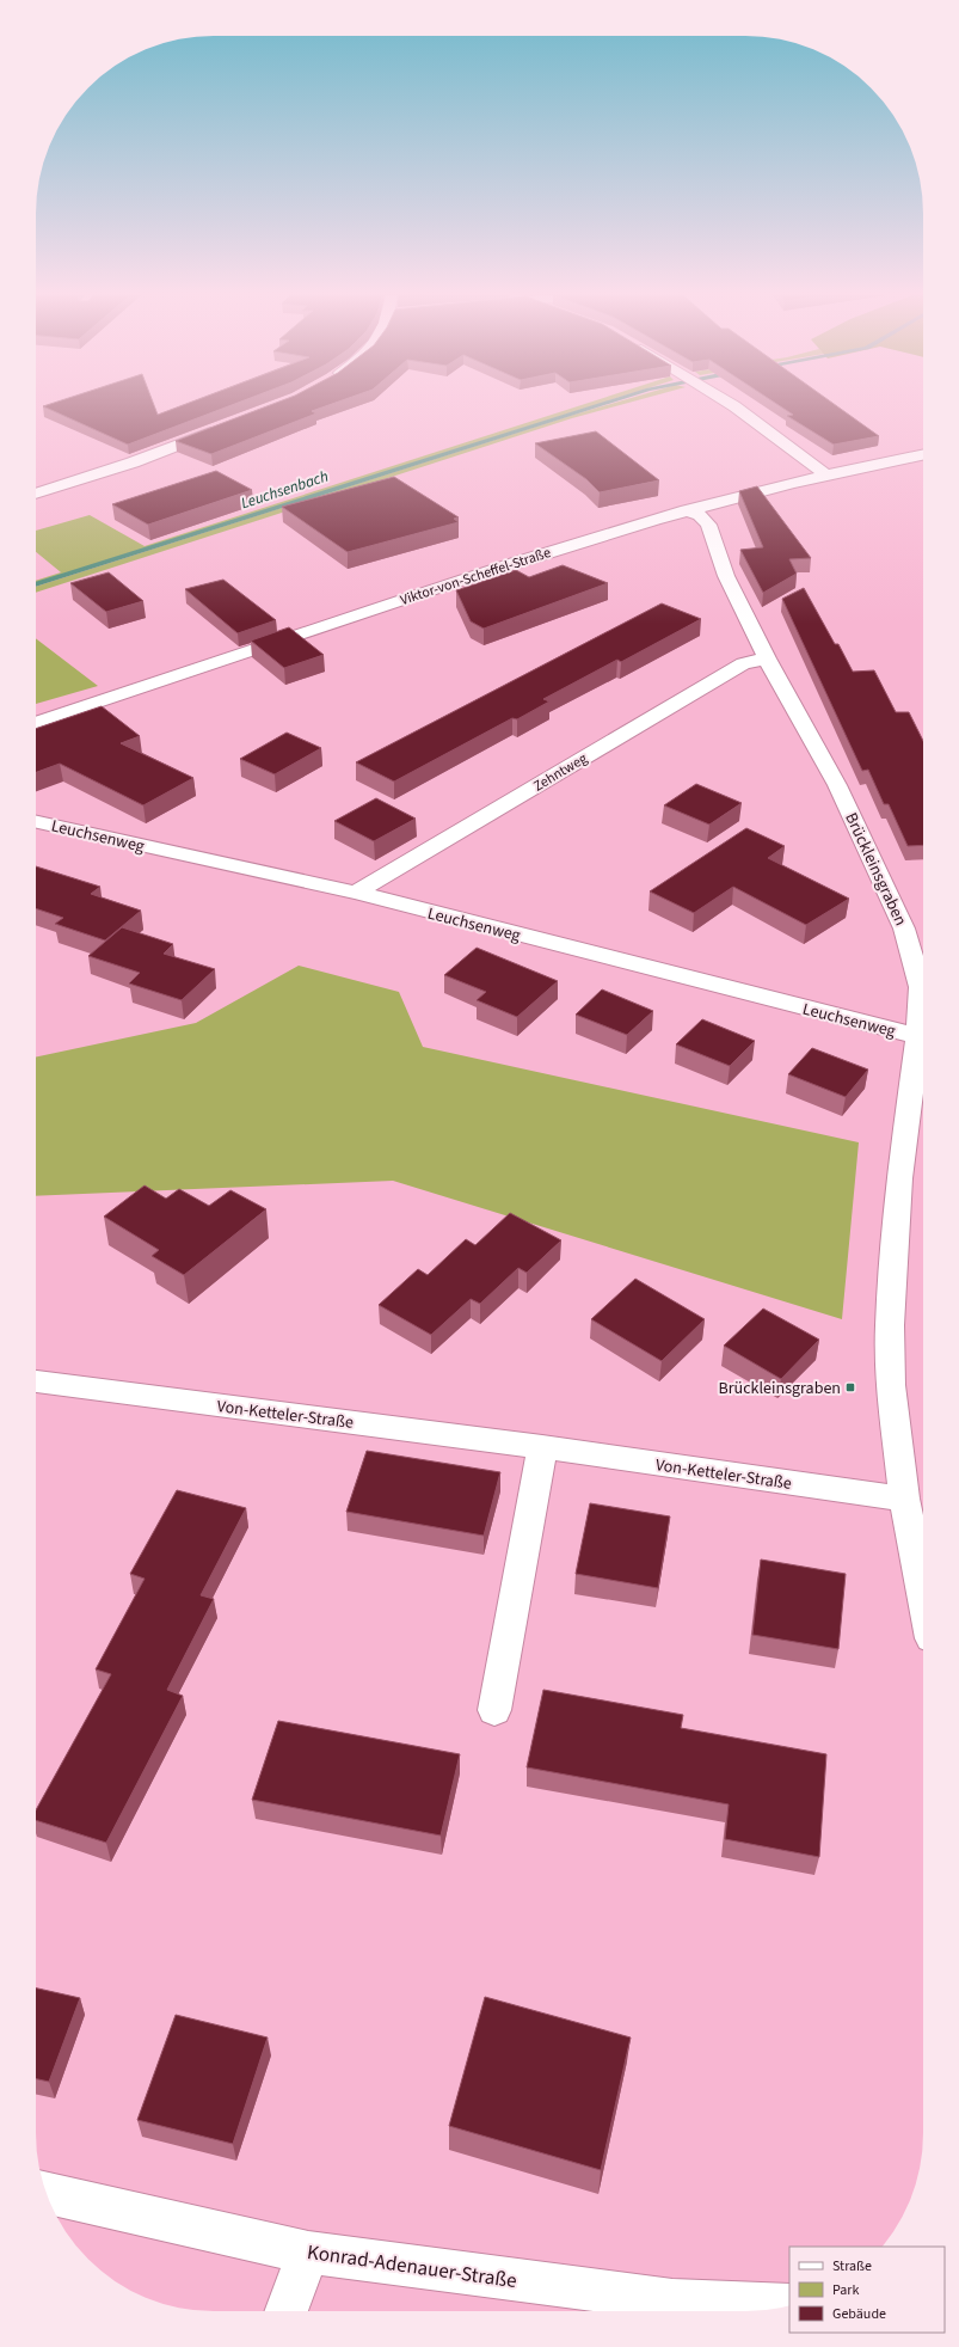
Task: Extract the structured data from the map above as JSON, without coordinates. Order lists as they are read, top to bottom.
{
  "streets": {
    "street": [
      "Viktor-von-Scheffel-Straße",
      "Zehntweg",
      "Leuchsenweg",
      "Brückleinsgraben",
      "Von-Ketteler-Straße",
      "Konrad-Adenauer-Straße"
    ]
  },
  "crossings": [
    ["Viktor-von-Scheffel-Straße", "Brückleinsgraben"],
    ["Zehntweg", "Leuchsenweg"],
    ["Zehntweg", "Brückleinsgraben"],
    ["Leuchsenweg", "Brückleinsgraben"],
    ["Brückleinsgraben", "Von-Ketteler-Straße"]
  ],
  "water": ["Leuchsenbach"],
  "places": {
    "transit": ["Brückleinsgraben"]
  },
  "legend": ["Straße", "Park", "Gebäude"]
}
